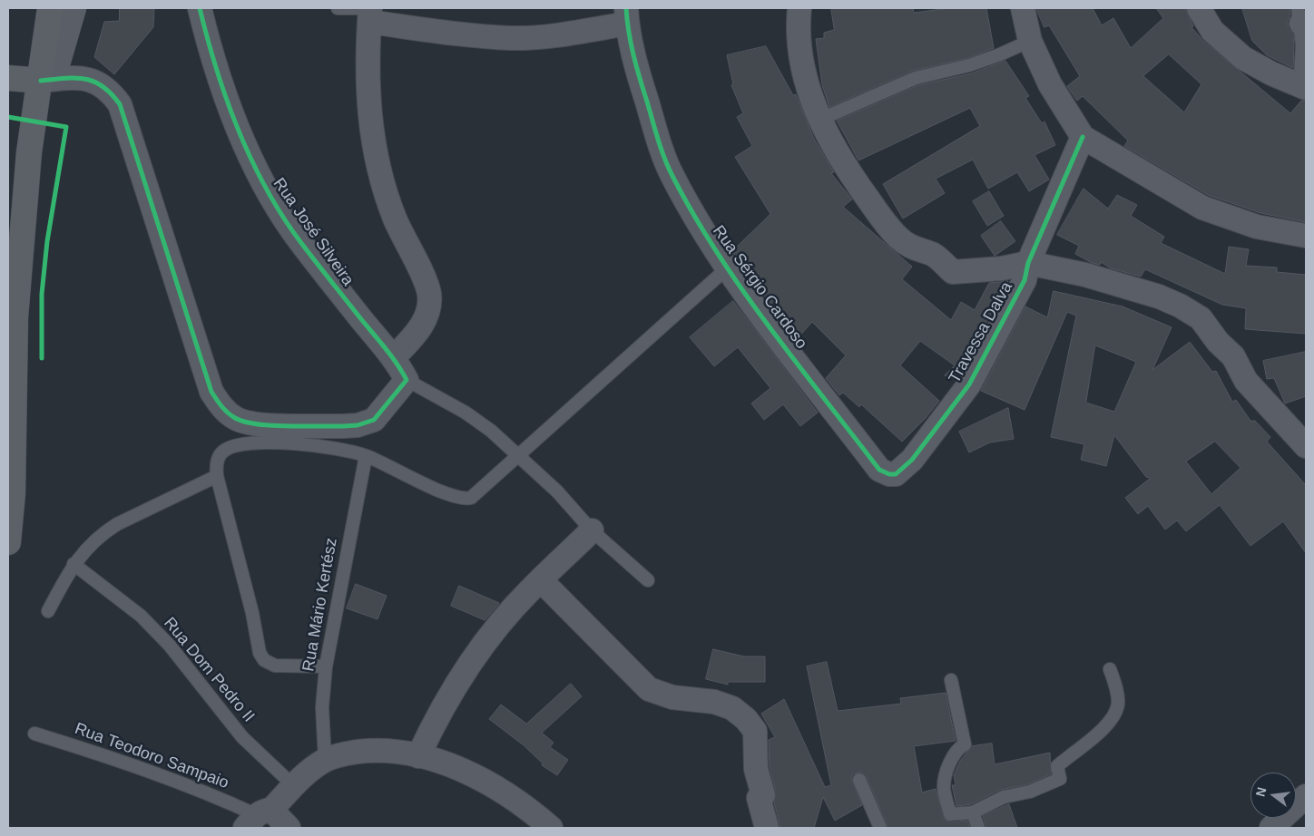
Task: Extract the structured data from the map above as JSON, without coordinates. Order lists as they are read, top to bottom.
{
  "streets": {
    "street": ["Rua José Silveira", "Rua Sérgio Cardoso", "Travessa Dalva"],
    "lane": ["Rua Mário Kertész", "Rua Dom Pedro II", "Rua Teodoro Sampaio"]
  },
  "crossings": [
    ["Rua Sérgio Cardoso", "Travessa Dalva"]
  ],
  "north": "left"
}
